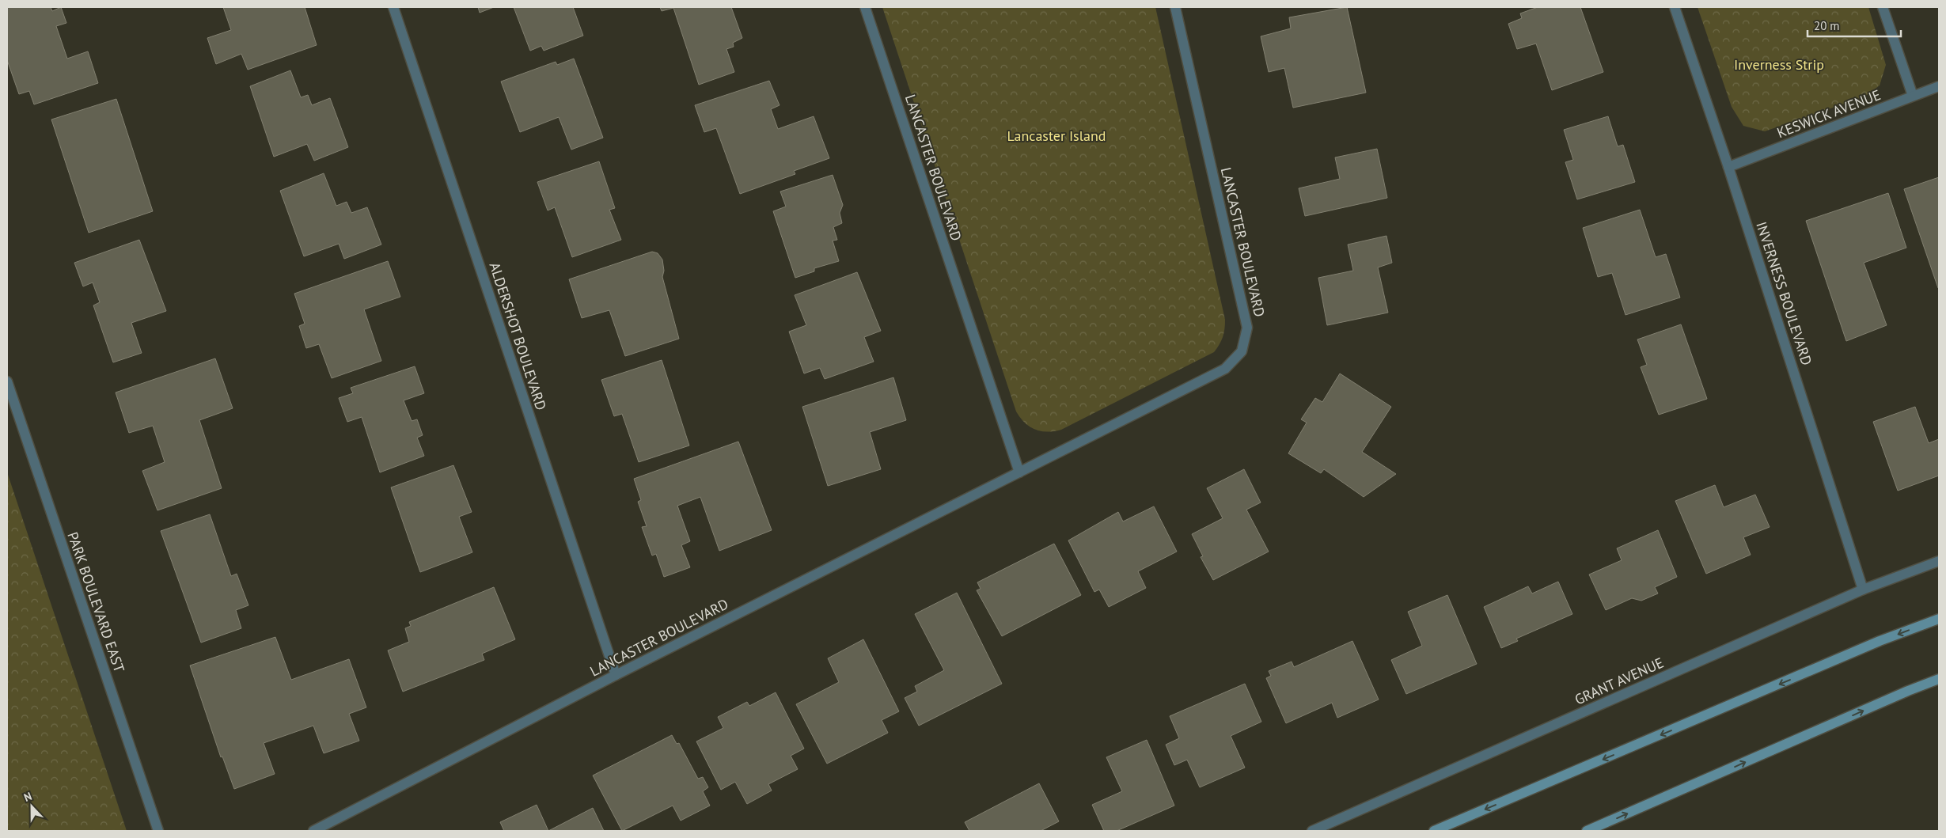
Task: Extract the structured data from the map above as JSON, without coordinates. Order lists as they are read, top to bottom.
{
  "streets": {
    "street": [
      "KESWICK AVENUE",
      "LANCASTER BOULEVARD",
      "INVERNESS BOULEVARD",
      "ALDERSHOT BOULEVARD",
      "PARK BOULEVARD EAST",
      "GRANT AVENUE"
    ]
  },
  "crossings": [
    ["KESWICK AVENUE", "INVERNESS BOULEVARD"],
    ["LANCASTER BOULEVARD", "ALDERSHOT BOULEVARD"],
    ["INVERNESS BOULEVARD", "GRANT AVENUE"]
  ],
  "parks": ["Inverness Strip", "Lancaster Island"],
  "scale_bar": "20 m",
  "north": "top"
}
